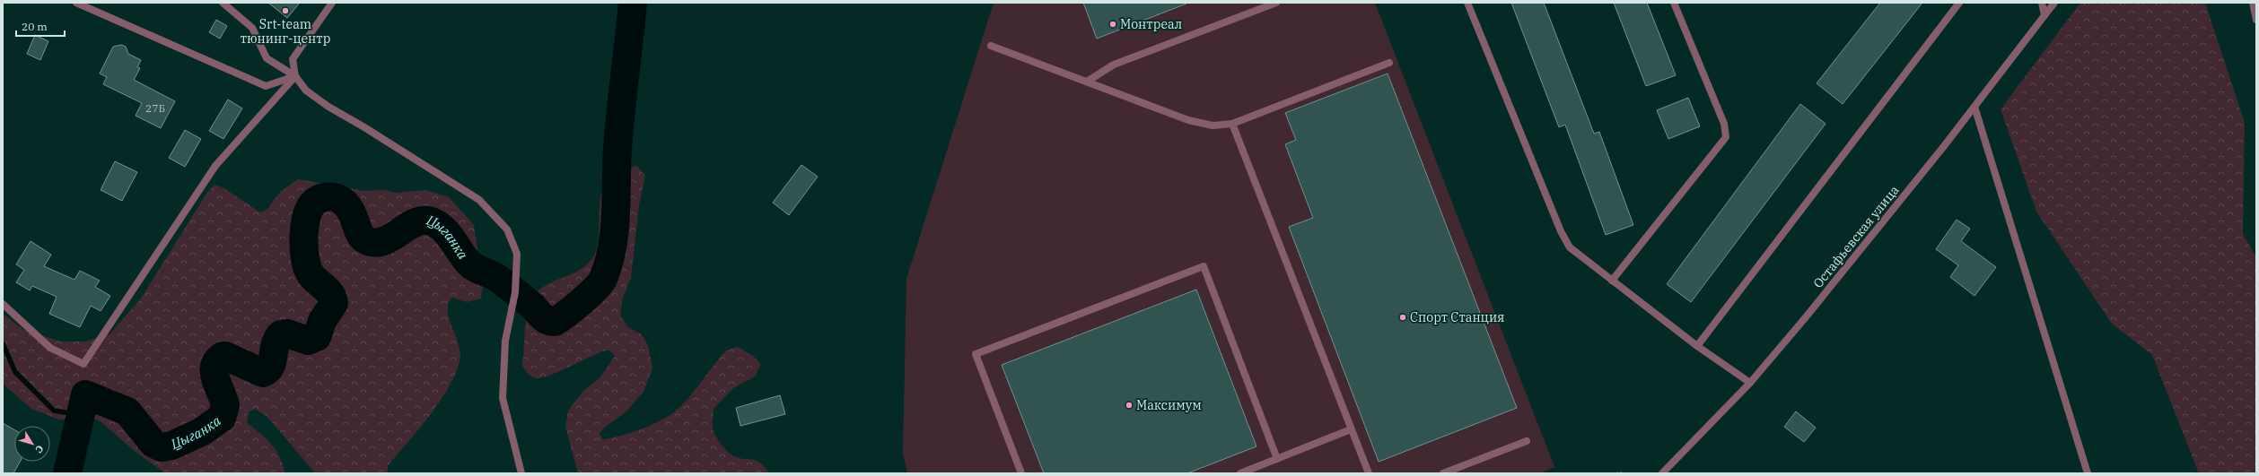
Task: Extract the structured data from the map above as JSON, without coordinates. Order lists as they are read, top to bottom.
{
  "streets": {
    "street": ["Остафьевская улица"]
  },
  "water": ["Цыганка"],
  "places": [
    "Srt-team тюнинг-центр",
    "Монтреал",
    "Спорт Станция",
    "Максимум"
  ],
  "house_numbers": ["27Б"],
  "scale_bar": "20 m",
  "north": "bottom right"
}
